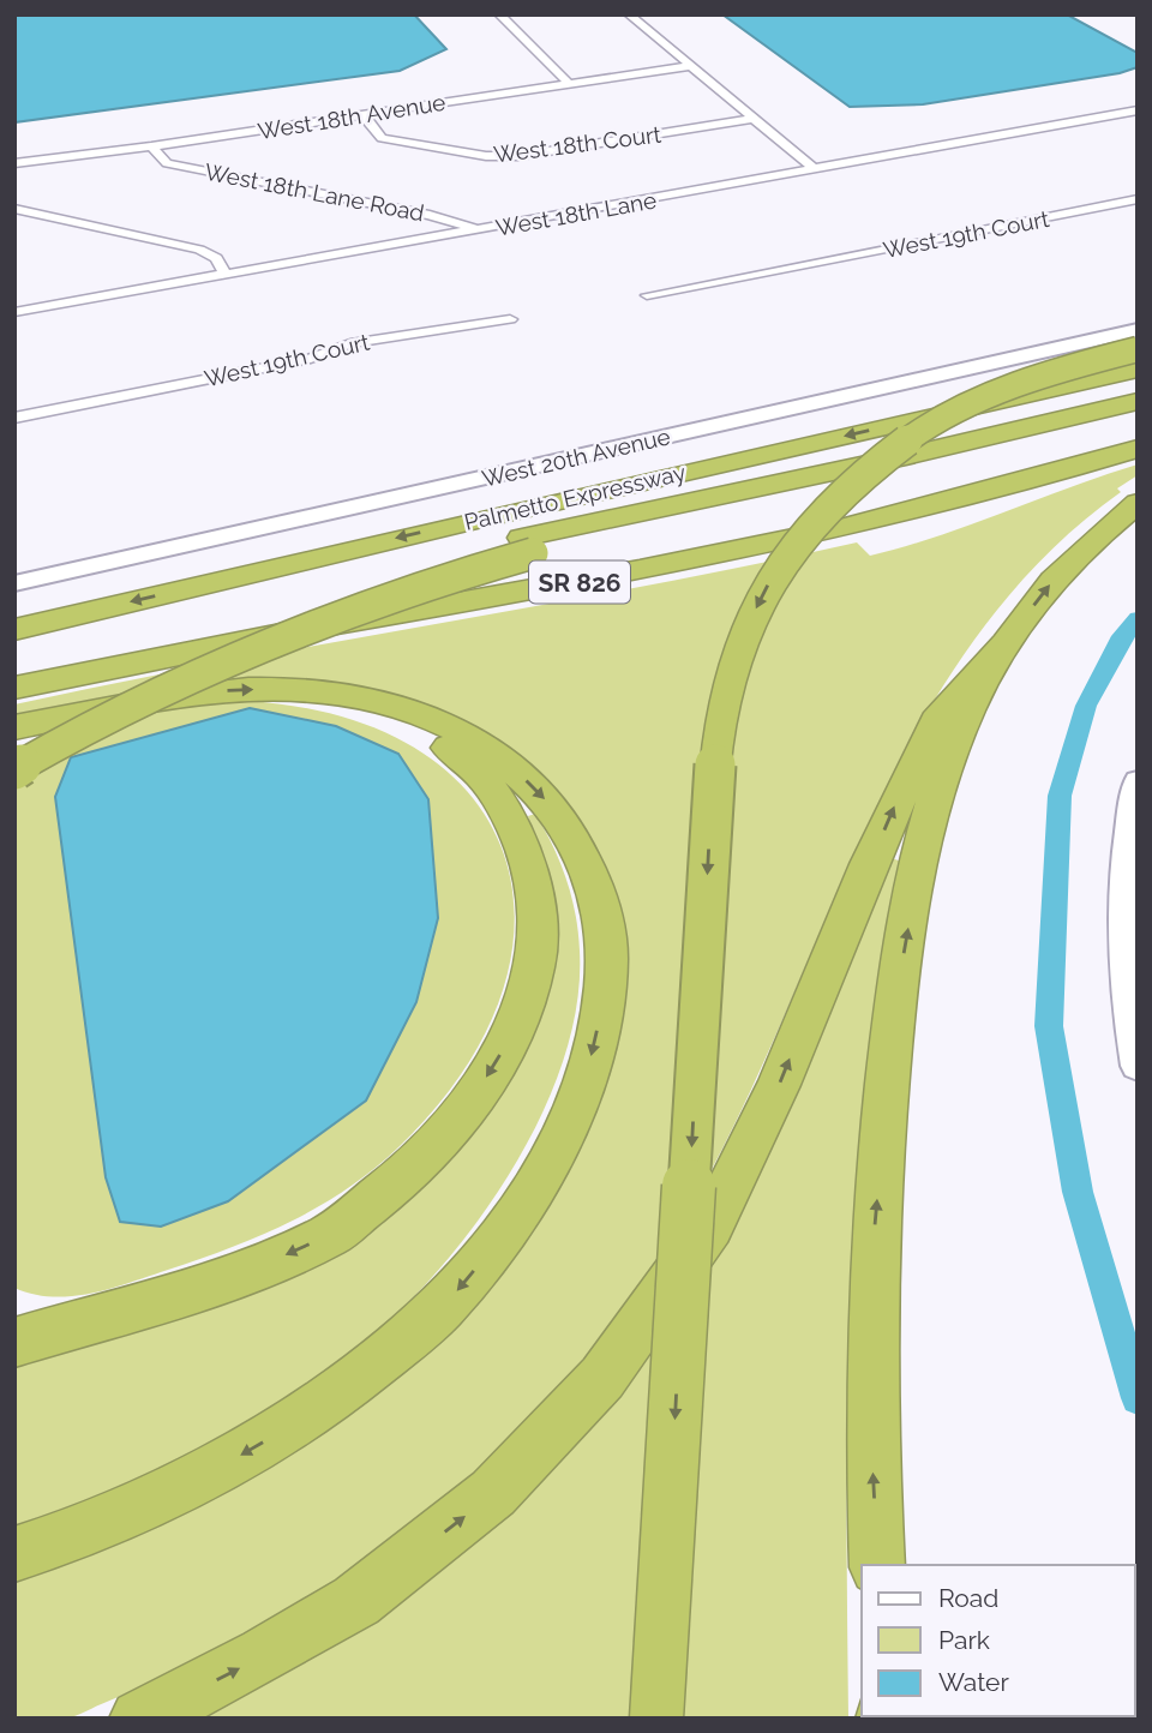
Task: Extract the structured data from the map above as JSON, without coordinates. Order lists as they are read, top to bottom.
{
  "streets": {
    "highway": ["Palmetto Expressway", "SR 826"],
    "street": [
      "West 18th Avenue",
      "West 18th Court",
      "West 18th Lane Road",
      "West 18th Lane",
      "West 19th Court",
      "West 20th Avenue"
    ]
  },
  "crossings": [
    ["West 18th Avenue", "West 18th Court"],
    ["West 18th Avenue", "West 18th Lane Road"],
    ["West 18th Lane Road", "West 18th Lane"]
  ],
  "legend": ["Road", "Park", "Water"]
}
